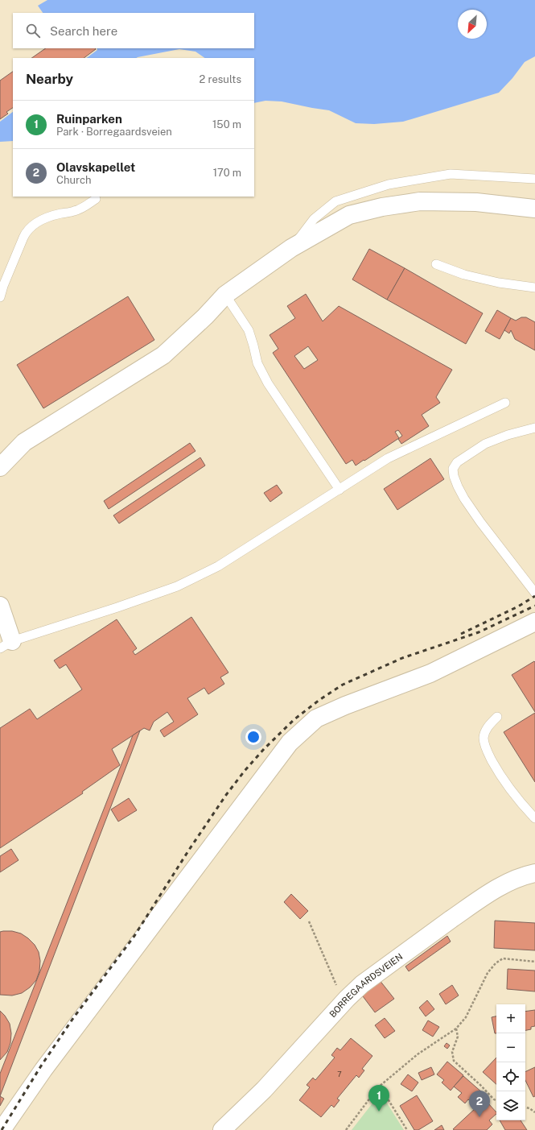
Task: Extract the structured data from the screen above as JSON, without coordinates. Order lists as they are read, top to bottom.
{
  "streets": {
    "street": ["BORREGAARDSVEIEN"]
  },
  "house_numbers": ["7"],
  "north": "bottom left",
  "page": {
    "search": "Search here",
    "heading": ["Nearby", "2 results"],
    "list": [
      {
        "mark": "1",
        "name": "Ruinparken",
        "note": "Park · Borregaardsveien",
        "value": "150 m"
      },
      {
        "mark": "2",
        "name": "Olavskapellet",
        "note": "Church",
        "value": "170 m"
      }
    ],
    "map_buttons": ["+", "−"],
    "pins": ["1", "2"]
  }
}
